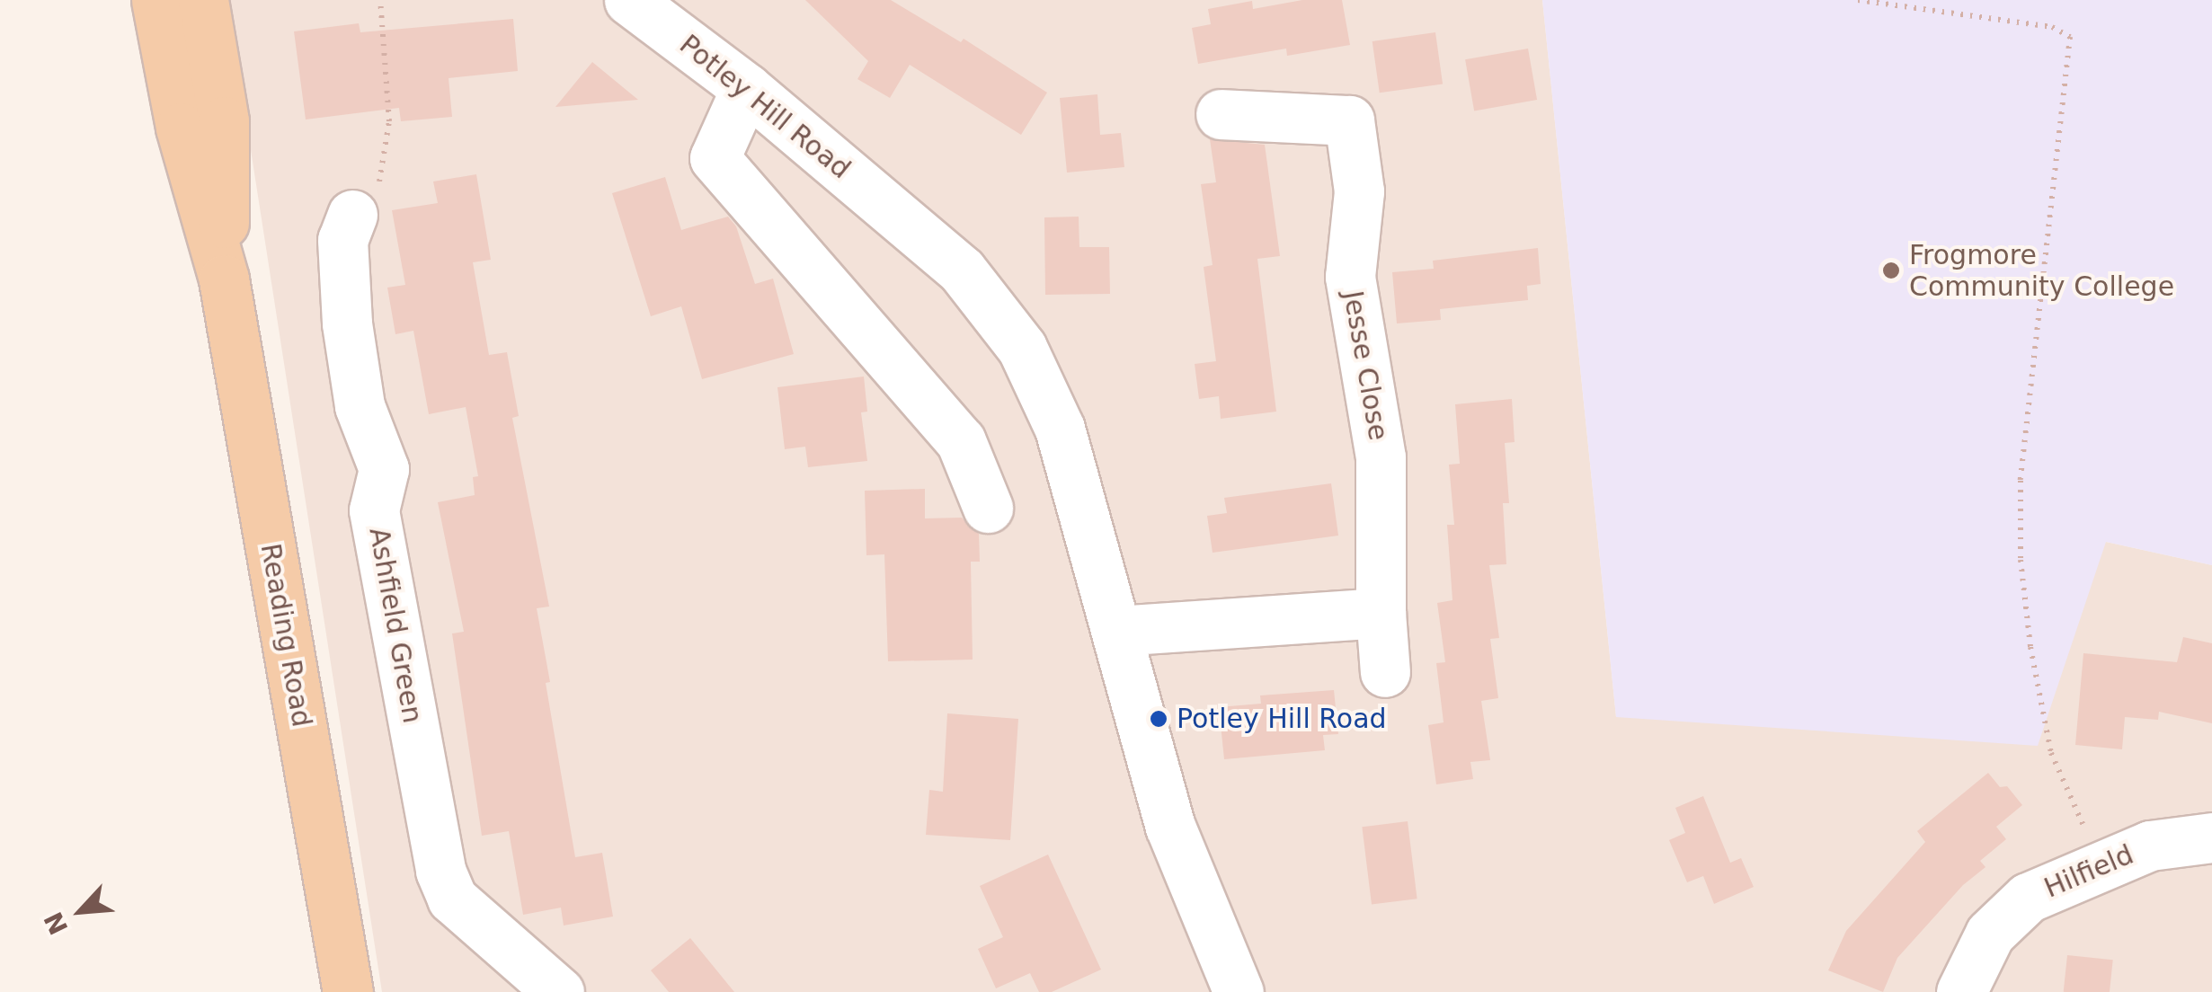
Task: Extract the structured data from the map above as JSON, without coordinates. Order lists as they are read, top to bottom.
{
  "streets": {
    "main road": ["Reading Road"],
    "street": [
      "Potley Hill Road",
      "Jesse Close",
      "Ashfield Green",
      "Hilfield"
    ]
  },
  "places": ["Frogmore Community College", "Potley Hill Road"],
  "north": "bottom left"
}
